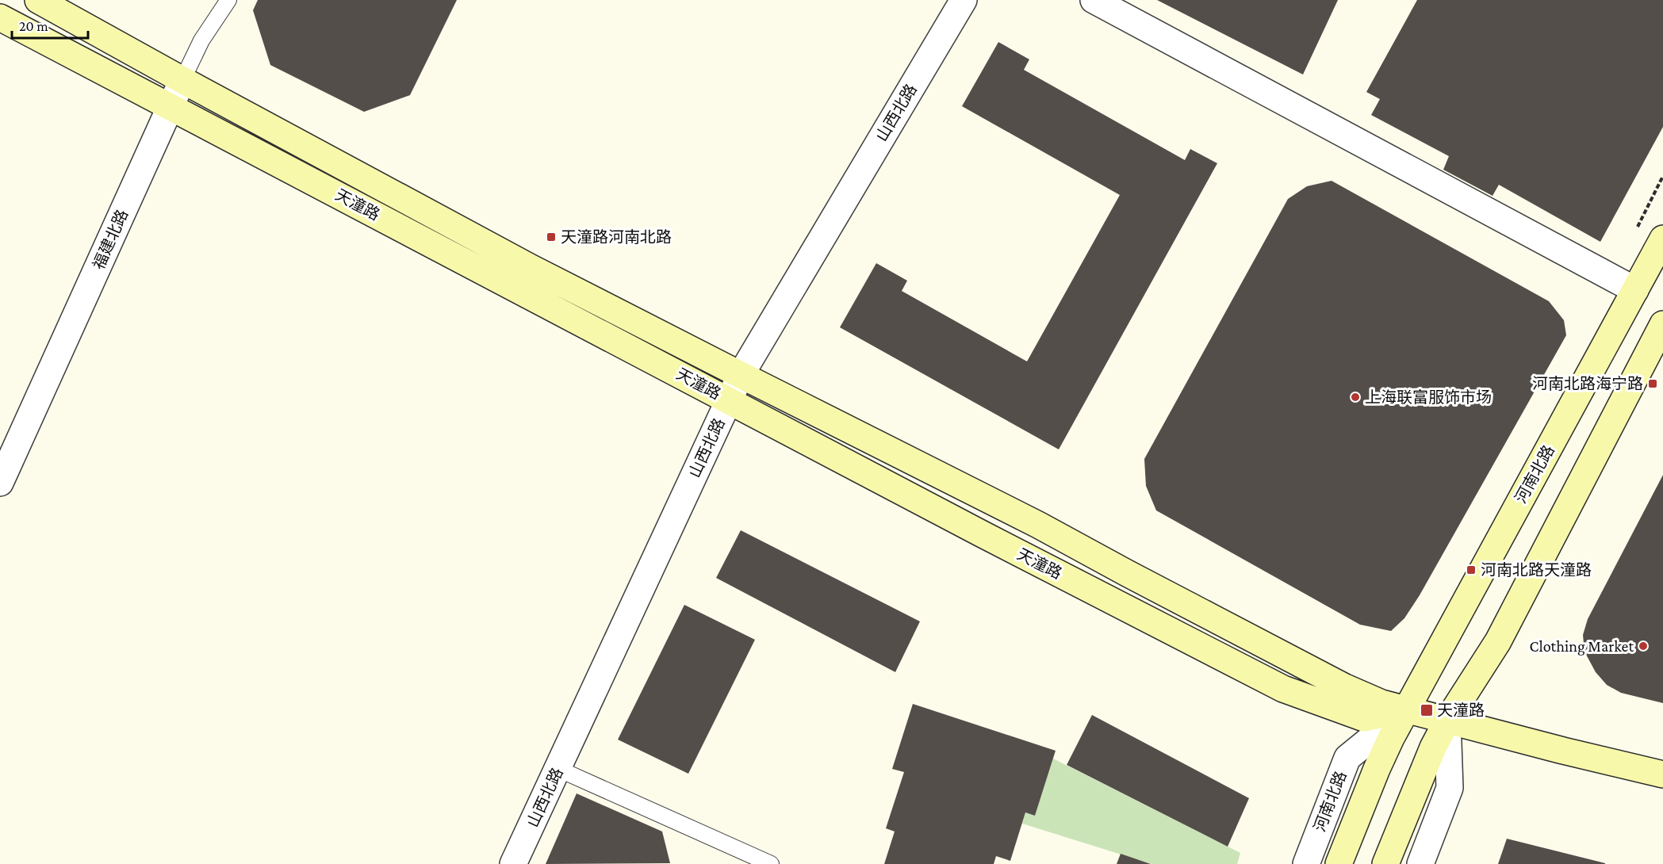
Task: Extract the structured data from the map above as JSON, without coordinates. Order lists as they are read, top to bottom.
{
  "streets": {
    "main road": ["天潼路", "河南北路"],
    "street": ["山西北路", "福建北路"]
  },
  "crossings": [
    ["山西北路", "天潼路"],
    ["天潼路", "福建北路"],
    ["天潼路", "河南北路"]
  ],
  "places": {
    "transit": [
      "天潼路河南北路",
      "河南北路海宁路",
      "河南北路天潼路",
      "天潼路"
    ],
    "other": ["上海联富服饰市场", "Clothing Market"]
  },
  "scale_bar": "20 m"
}
